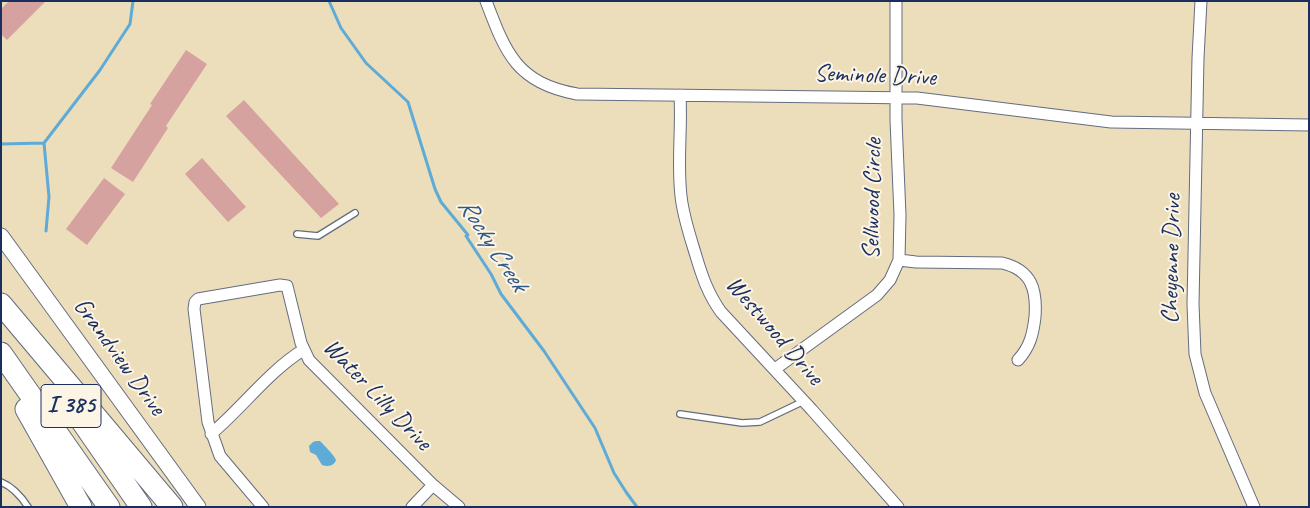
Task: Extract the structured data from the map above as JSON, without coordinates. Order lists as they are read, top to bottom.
{
  "streets": {
    "highway": ["I 385"],
    "street": [
      "Seminole Drive",
      "Sellwood Circle",
      "Cheyenne Drive",
      "Westwood Drive",
      "Grandview Drive",
      "Water Lilly Drive"
    ]
  },
  "crossings": [
    ["Seminole Drive", "Sellwood Circle"],
    ["Seminole Drive", "Cheyenne Drive"],
    ["Seminole Drive", "Westwood Drive"],
    ["Sellwood Circle", "Westwood Drive"]
  ],
  "water": ["Rocky Creek"]
}
